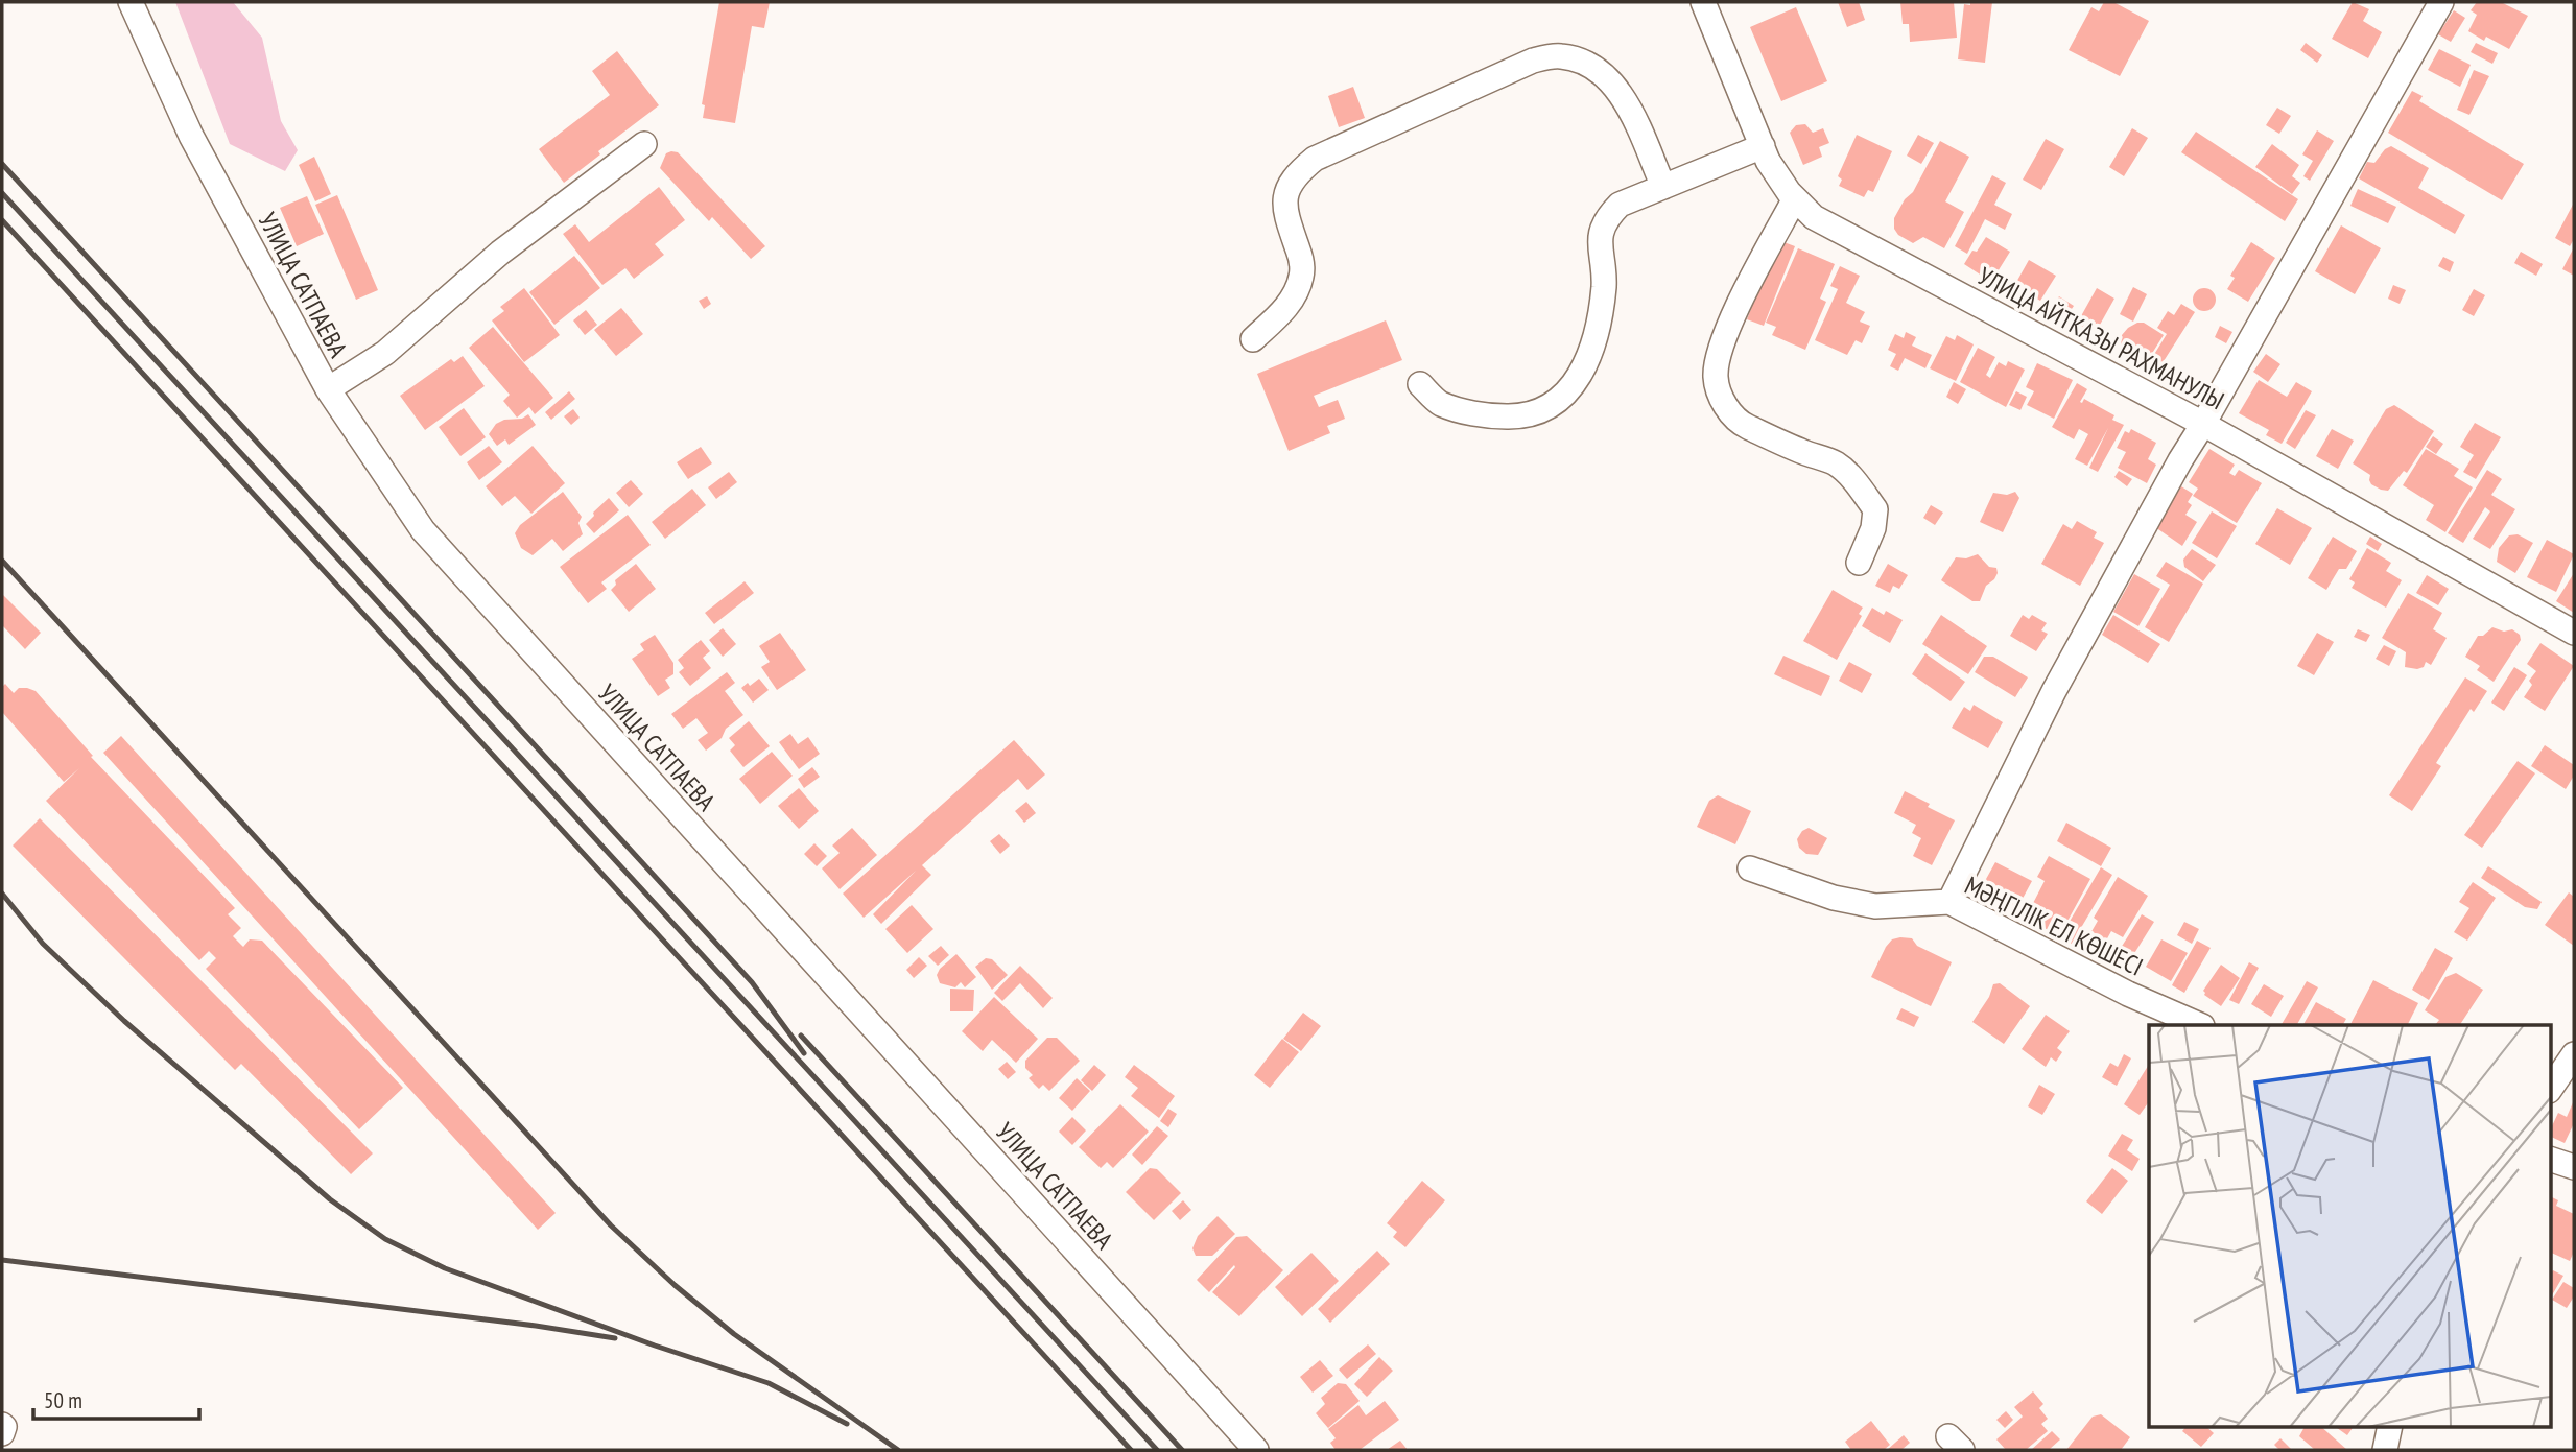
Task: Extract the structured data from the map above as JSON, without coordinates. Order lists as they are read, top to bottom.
{
  "streets": {
    "street": ["УЛИЦА САТПАЕВА", "УЛИЦА АЙТКАЗЫ РАХМАНУЛЫ", "МӘҢГІЛІК ЕЛ КӨШЕСІ"]
  },
  "scale_bar": "50 m"
}
